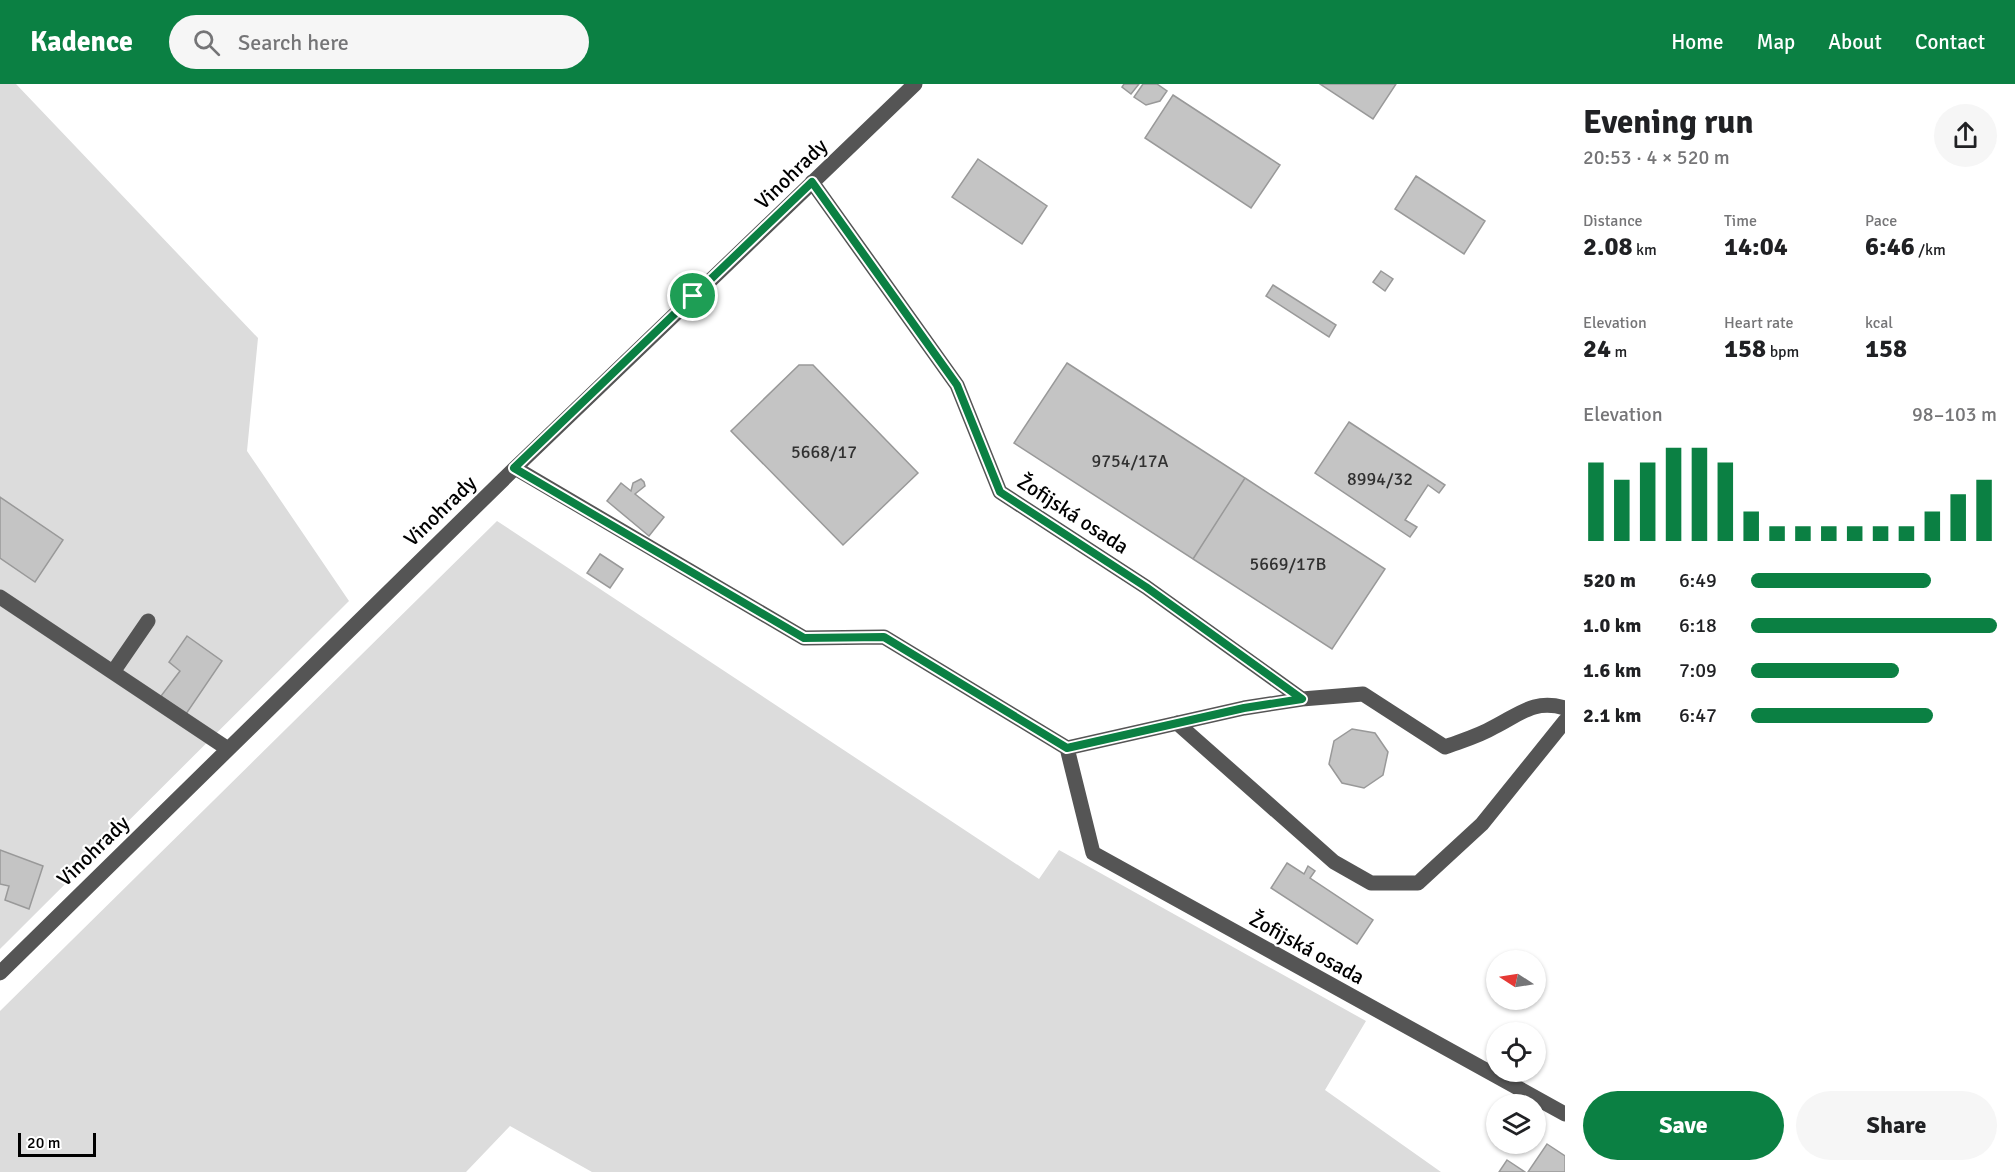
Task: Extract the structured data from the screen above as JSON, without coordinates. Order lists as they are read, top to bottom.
{
  "streets": {
    "street": ["Vinohrady", "Žofijská osada"]
  },
  "crossings": [
    ["Vinohrady", "Žofijská osada"]
  ],
  "house_numbers": [
    "5668/17",
    "9754/17A",
    "8994/32",
    "5669/17B"
  ],
  "scale_bar": "20 m",
  "north": "left",
  "page": {
    "header": "Kadence",
    "search": "Search here",
    "nav": [
      "Home",
      "Map",
      "About",
      "Contact"
    ],
    "heading": ["Evening run", "20:53 · 4 × 520 m"],
    "stats": [
      ["Distance", "2.08 km"],
      ["Time", "14:04"],
      ["Pace", "6:46 /km"],
      ["Elevation", "24 m"],
      ["Heart rate", "158 bpm"],
      ["kcal", "158"]
    ],
    "chart": ["Elevation", "98–103 m"],
    "list": [
      {
        "name": "520 m",
        "note": "6:49"
      },
      {
        "name": "1.0 km",
        "note": "6:18"
      },
      {
        "name": "1.6 km",
        "note": "7:09"
      },
      {
        "name": "2.1 km",
        "note": "6:47"
      }
    ],
    "buttons": ["Save", "Share"],
    "scale": "20 m"
  }
}
